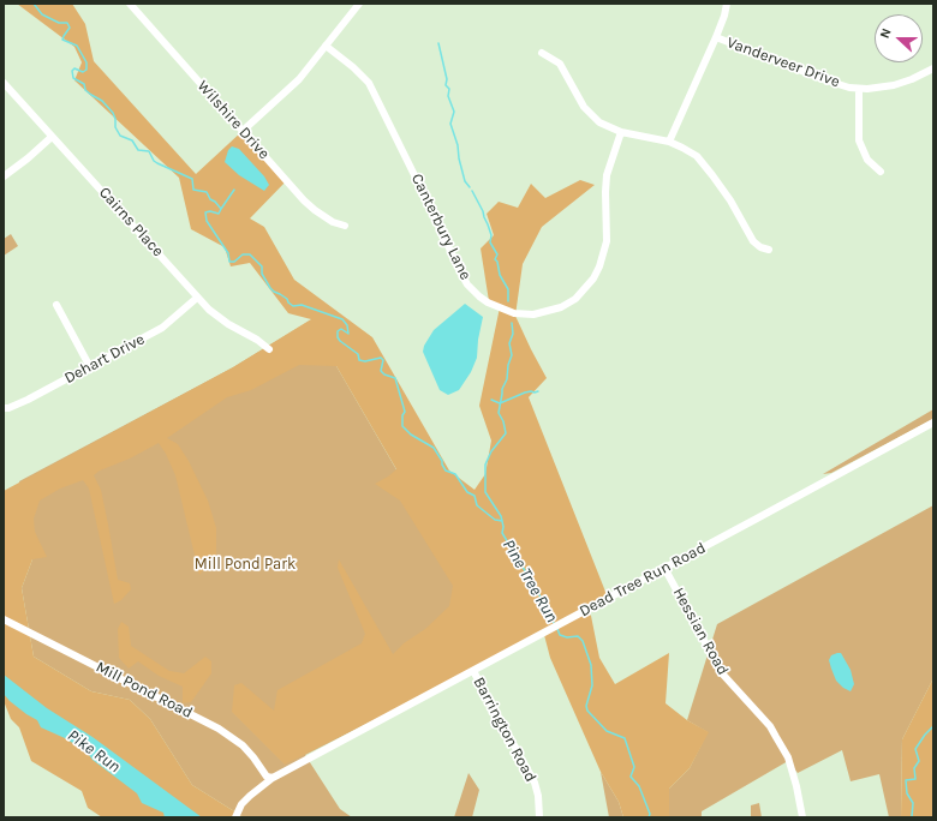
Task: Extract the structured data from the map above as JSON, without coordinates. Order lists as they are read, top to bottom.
{
  "streets": {
    "street": [
      "Vanderveer Drive",
      "Wilshire Drive",
      "Cairns Place",
      "Canterbury Lane",
      "Dehart Drive",
      "Dead Tree Run Road",
      "Hessian Road",
      "Mill Pond Road",
      "Barrington Road"
    ]
  },
  "crossings": [
    ["Cairns Place", "Dehart Drive"],
    ["Dead Tree Run Road", "Hessian Road"],
    ["Dead Tree Run Road", "Mill Pond Road"],
    ["Dead Tree Run Road", "Barrington Road"]
  ],
  "water": ["Pine Tree Run", "Pike Run"],
  "parks": ["Mill Pond Park"],
  "north": "left"
}
